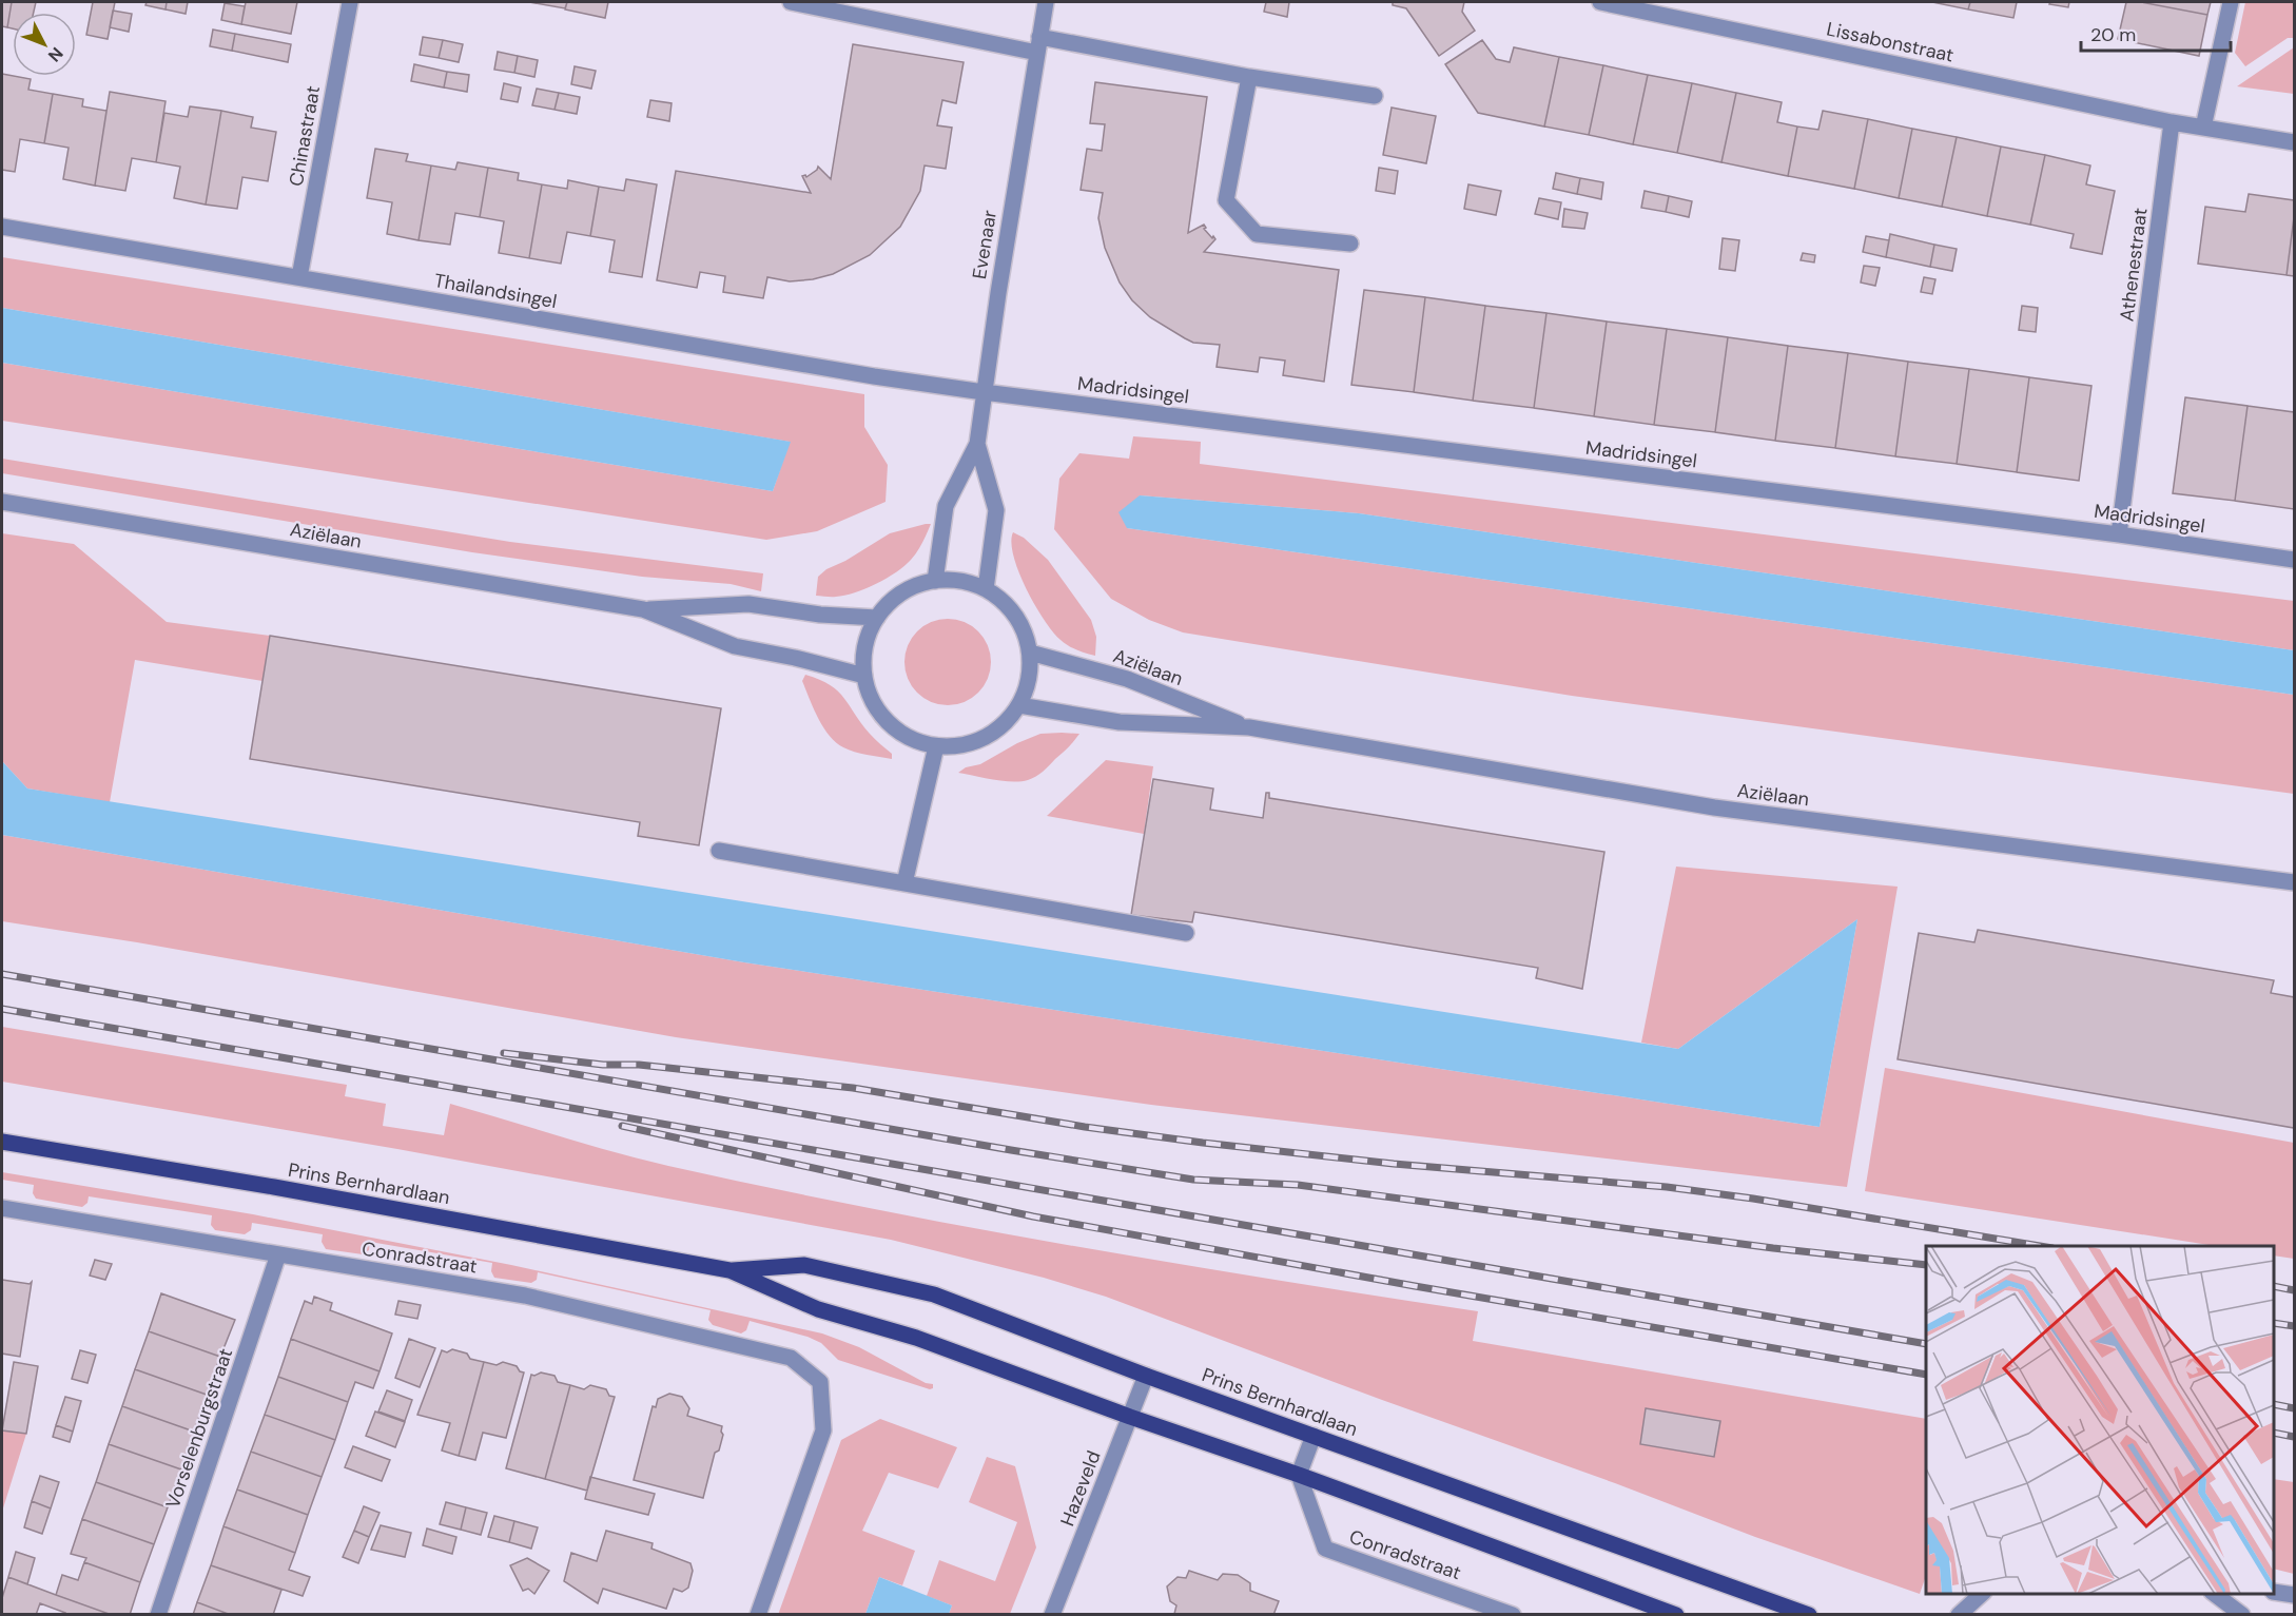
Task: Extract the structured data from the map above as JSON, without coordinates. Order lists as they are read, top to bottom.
{
  "streets": {
    "main road": ["Prins Bernhardlaan"],
    "street": [
      "Lissabonstraat",
      "Chinastraat",
      "Evenaar",
      "Athenestraat",
      "Thailandsingel",
      "Madridsingel",
      "Aziëlaan",
      "Conradstraat",
      "Vorselenburgstraat",
      "Hazeveld"
    ]
  },
  "crossings": [
    ["Lissabonstraat", "Athenestraat"],
    ["Chinastraat", "Thailandsingel"],
    ["Evenaar", "Thailandsingel"],
    ["Evenaar", "Madridsingel"],
    ["Evenaar", "Aziëlaan"],
    ["Athenestraat", "Madridsingel"],
    ["Thailandsingel", "Madridsingel"],
    ["Prins Bernhardlaan", "Conradstraat"],
    ["Prins Bernhardlaan", "Hazeveld"],
    ["Conradstraat", "Vorselenburgstraat"]
  ],
  "scale_bar": "20 m",
  "north": "bottom right"
}
